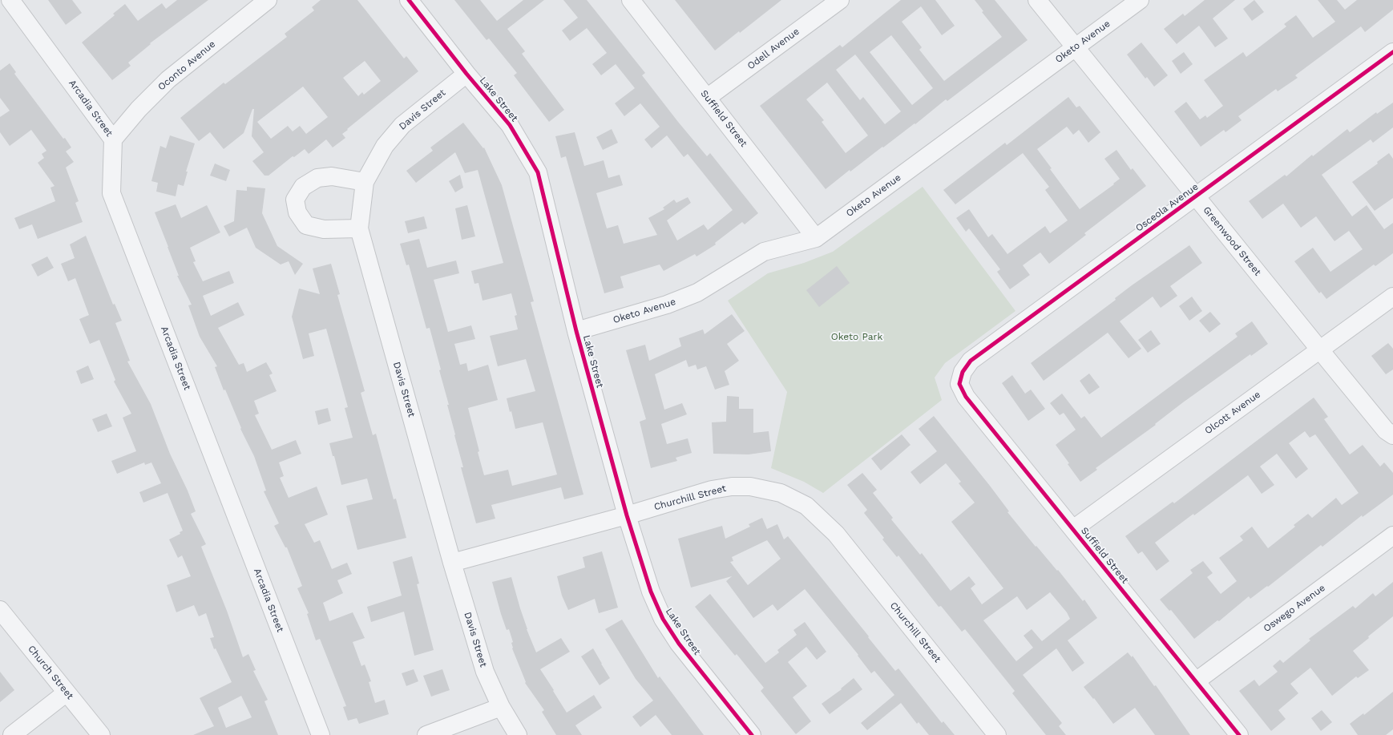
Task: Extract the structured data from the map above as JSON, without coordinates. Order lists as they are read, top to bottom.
{
  "streets": {
    "street": [
      "Oketo Avenue",
      "Odell Avenue",
      "Oconto Avenue",
      "Lake Street",
      "Arcadia Street",
      "Davis Street",
      "Suffield Street",
      "Osceola Avenue",
      "Greenwood Street",
      "Olcott Avenue",
      "Churchill Street",
      "Oswego Avenue",
      "Church Street"
    ]
  },
  "crossings": [
    ["Oketo Avenue", "Lake Street"],
    ["Oketo Avenue", "Suffield Street"],
    ["Oketo Avenue", "Greenwood Street"],
    ["Odell Avenue", "Suffield Street"],
    ["Oconto Avenue", "Arcadia Street"],
    ["Lake Street", "Davis Street"],
    ["Lake Street", "Churchill Street"],
    ["Davis Street", "Churchill Street"],
    ["Suffield Street", "Osceola Avenue"],
    ["Suffield Street", "Olcott Avenue"],
    ["Suffield Street", "Oswego Avenue"],
    ["Osceola Avenue", "Greenwood Street"],
    ["Greenwood Street", "Olcott Avenue"]
  ],
  "parks": ["Oketo Park"]
}
